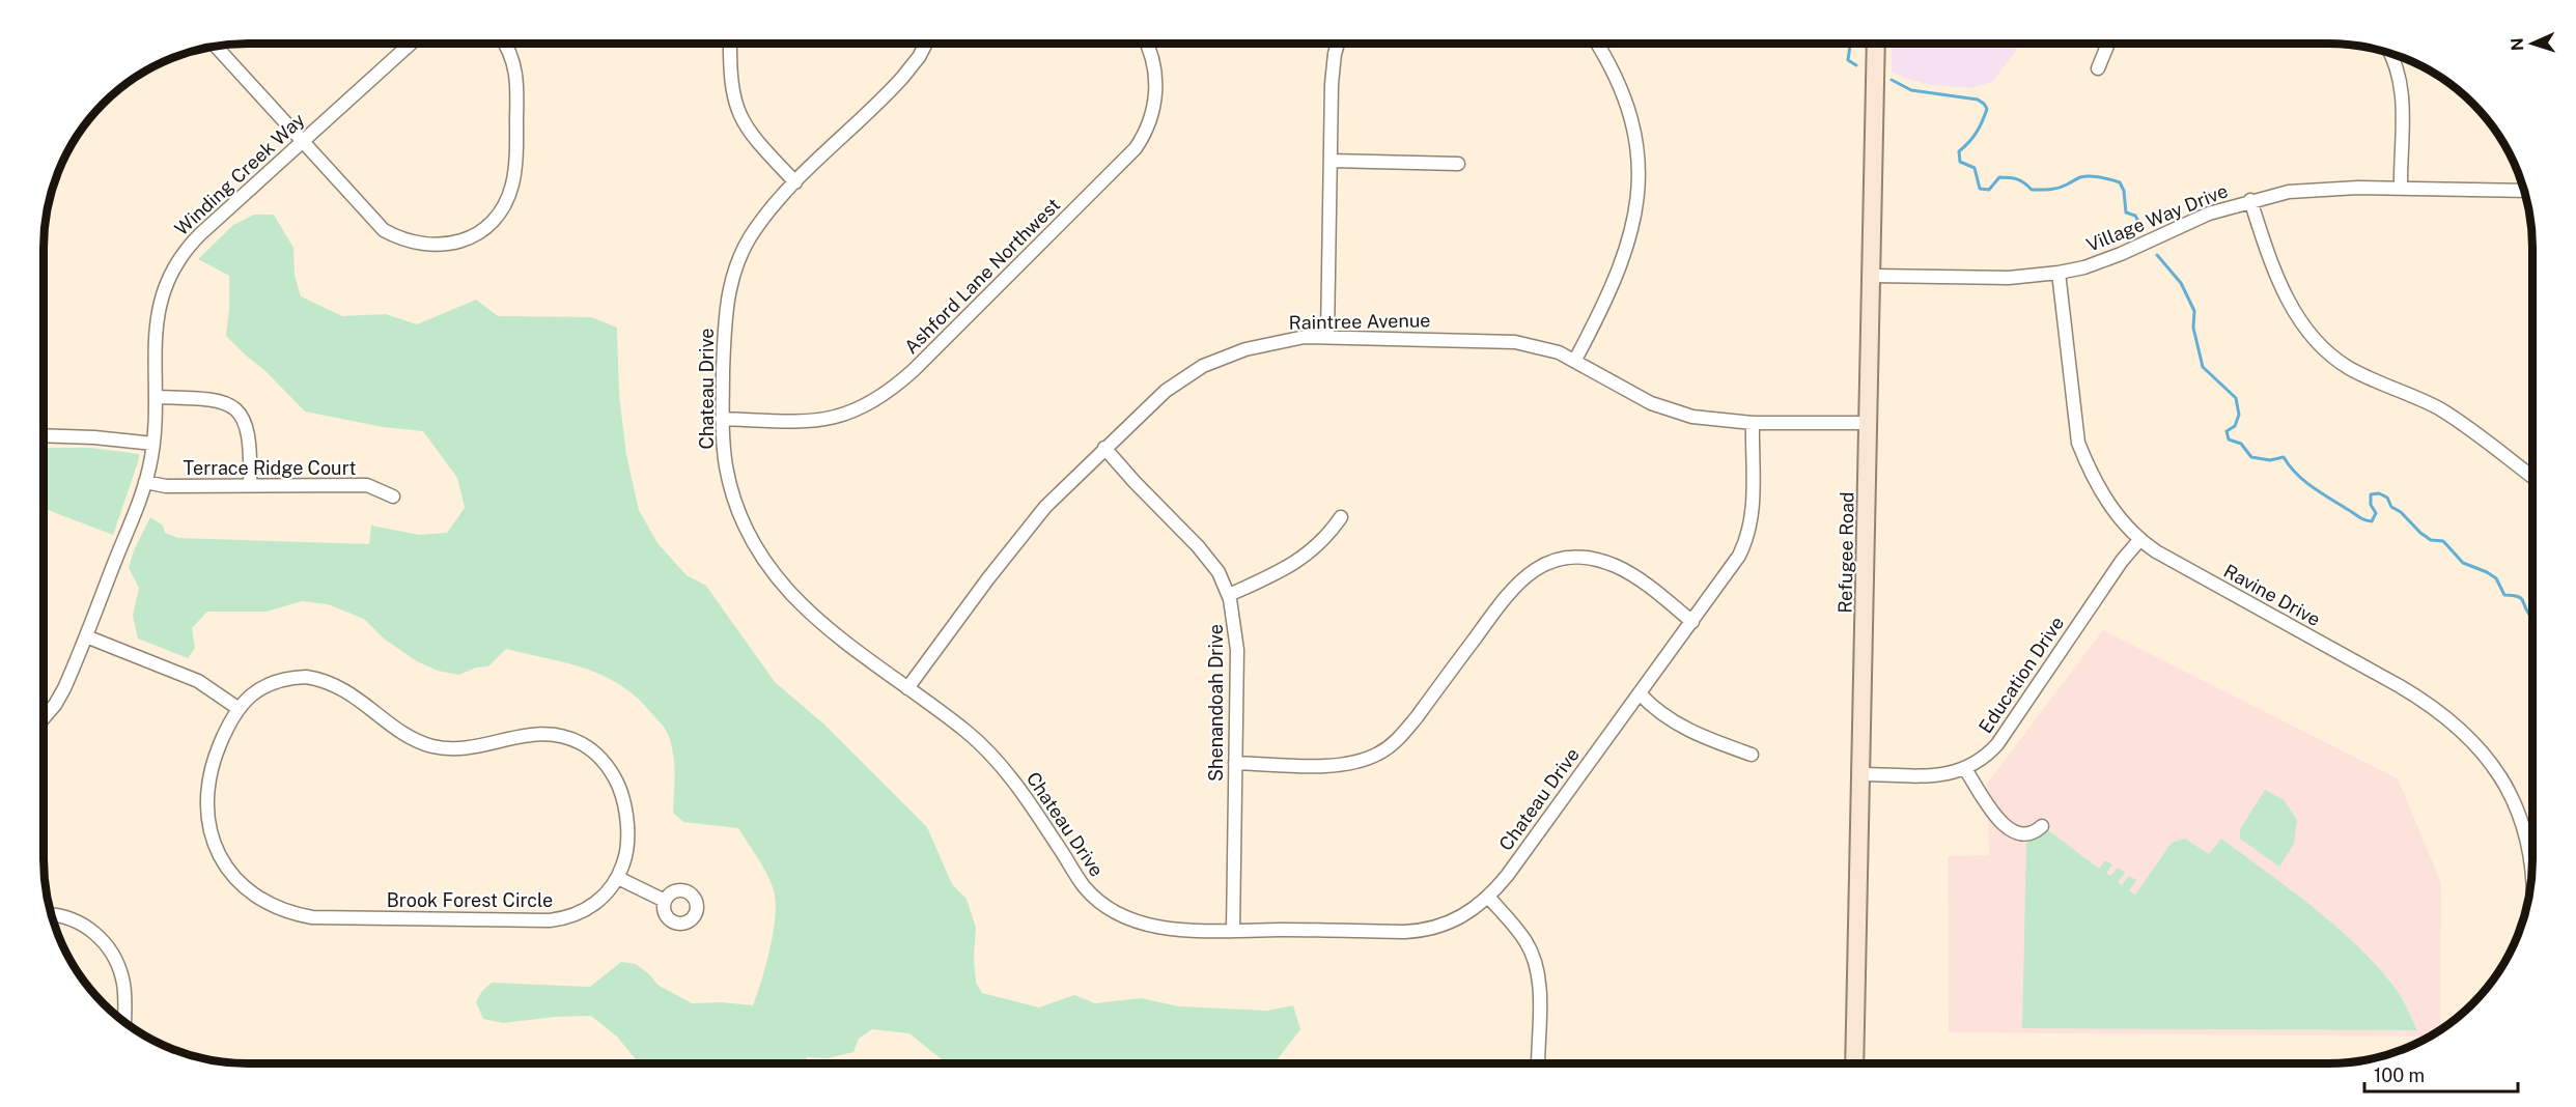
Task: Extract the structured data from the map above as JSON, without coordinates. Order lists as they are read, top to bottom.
{
  "streets": {
    "main road": ["Refugee Road"],
    "street": [
      "Winding Creek Way",
      "Village Way Drive",
      "Ashford Lane Northwest",
      "Raintree Avenue",
      "Chateau Drive",
      "Terrace Ridge Court",
      "Ravine Drive",
      "Education Drive",
      "Shenandoah Drive",
      "Brook Forest Circle"
    ]
  },
  "crossings": [
    ["Winding Creek Way", "Terrace Ridge Court"],
    ["Village Way Drive", "Refugee Road"],
    ["Village Way Drive", "Ravine Drive"],
    ["Ashford Lane Northwest", "Chateau Drive"],
    ["Raintree Avenue", "Chateau Drive"],
    ["Raintree Avenue", "Refugee Road"],
    ["Raintree Avenue", "Shenandoah Drive"],
    ["Chateau Drive", "Shenandoah Drive"],
    ["Refugee Road", "Education Drive"],
    ["Ravine Drive", "Education Drive"]
  ],
  "scale_bar": "100 m",
  "north": "left"
}
